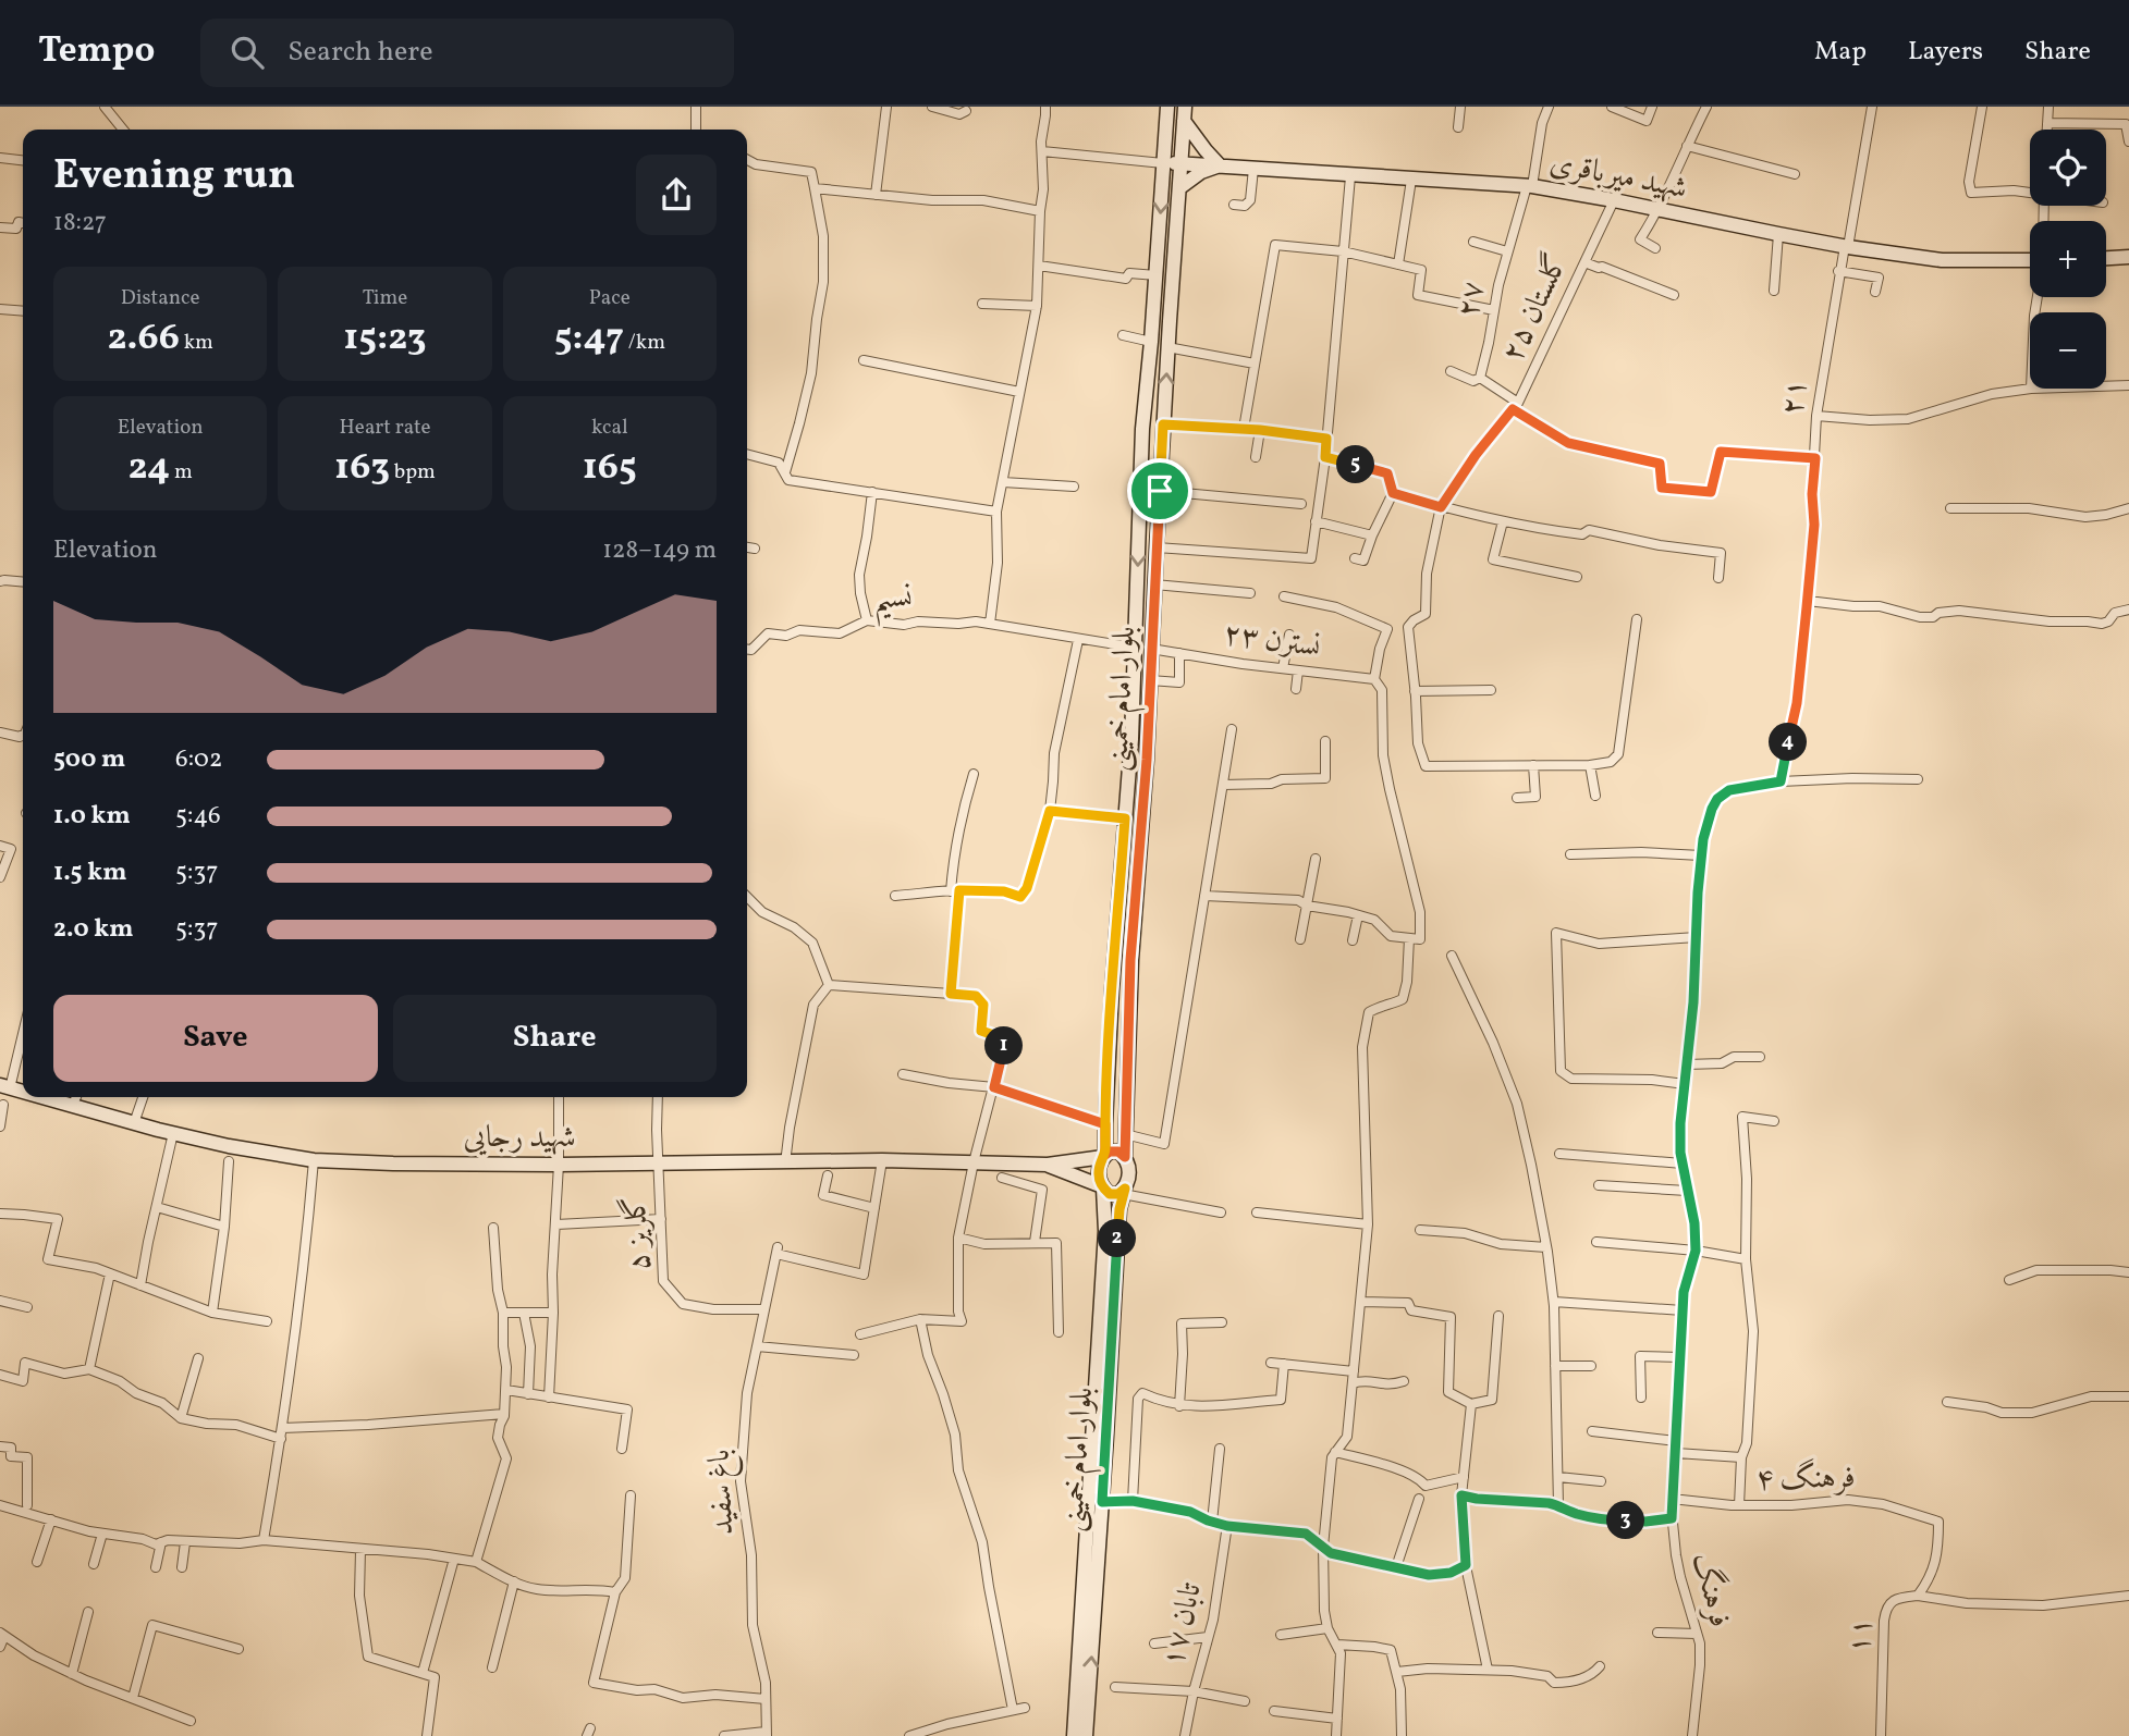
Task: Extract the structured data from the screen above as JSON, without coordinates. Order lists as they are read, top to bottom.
{
  "streets": {
    "main road": ["شهید میرباقری", "بلوار امام خمینی", "شهید رجایی"],
    "street": [
      "۲۷",
      "گلستان ۲۵",
      "۲۱",
      "نسیم",
      "نسترن ۲۳",
      "گلریز ۵",
      "فرهنگ ۴",
      "باغ سفید",
      "فرهنگ",
      "تابان ۱۷",
      "۱۱"
    ]
  },
  "crossings": [
    ["شهید میرباقری", "۲۷"],
    ["شهید میرباقری", "گلستان ۲۵"],
    ["شهید میرباقری", "۲۱"],
    ["شهید میرباقری", "بلوار امام خمینی"],
    ["۲۱", "فرهنگ"],
    ["نسیم", "بلوار امام خمینی"],
    ["نسترن ۲۳", "بلوار امام خمینی"],
    ["شهید رجایی", "گلریز ۵"],
    ["گلریز ۵", "باغ سفید"],
    ["فرهنگ ۴", "فرهنگ"],
    ["فرهنگ ۴", "۱۱"]
  ],
  "page": {
    "header": "Tempo",
    "search": "Search here",
    "nav": ["Map", "Layers", "Share"],
    "map_buttons": ["+", "−"],
    "heading": ["Evening run", "18:27"],
    "stats": [
      ["Distance", "2.66 km"],
      ["Time", "15:23"],
      ["Pace", "5:47 /km"],
      ["Elevation", "24 m"],
      ["Heart rate", "163 bpm"],
      ["kcal", "165"]
    ],
    "pins": [
      "5",
      "4",
      "1",
      "2",
      "3"
    ],
    "chart": ["Elevation", "128–149 m"],
    "list": [
      {
        "name": "500 m",
        "note": "6:02"
      },
      {
        "name": "1.0 km",
        "note": "5:46"
      },
      {
        "name": "1.5 km",
        "note": "5:37"
      },
      {
        "name": "2.0 km",
        "note": "5:37"
      }
    ],
    "buttons": ["Save", "Share"]
  }
}
